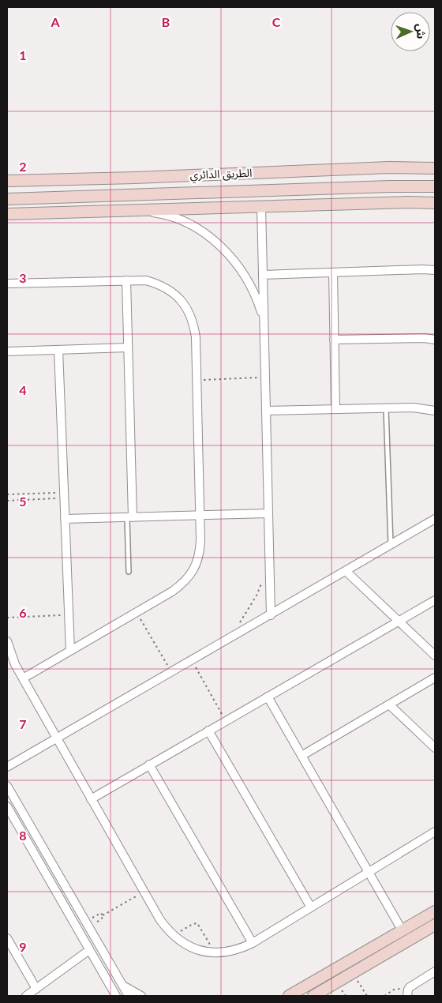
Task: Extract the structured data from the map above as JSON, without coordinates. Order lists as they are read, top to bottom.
{
  "streets": {
    "main road": ["الطريق الدائري"]
  },
  "north": "right",
  "grid": {
    "columns": ["A", "B", "C"],
    "rows": [
      "1",
      "2",
      "3",
      "4",
      "5",
      "6",
      "7",
      "8",
      "9"
    ]
  }
}
